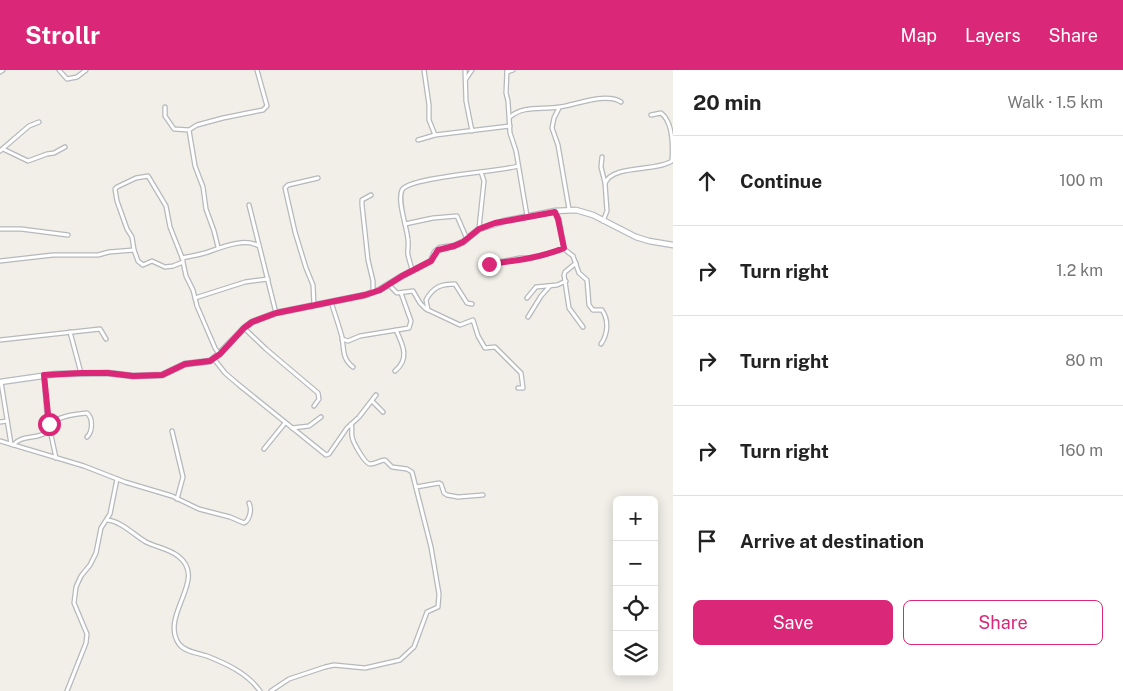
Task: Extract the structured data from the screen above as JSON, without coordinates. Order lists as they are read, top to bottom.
{
  "page": {
    "header": "Strollr",
    "nav": ["Map", "Layers", "Share"],
    "heading": ["20 min", "Walk · 1.5 km"],
    "list": [
      ["Continue", "100 m"],
      ["Turn right", "1.2 km"],
      ["Turn right", "80 m"],
      ["Turn right", "160 m"],
      "Arrive at destination"
    ],
    "map_buttons": ["+", "−"],
    "buttons": ["Save", "Share"]
  }
}
